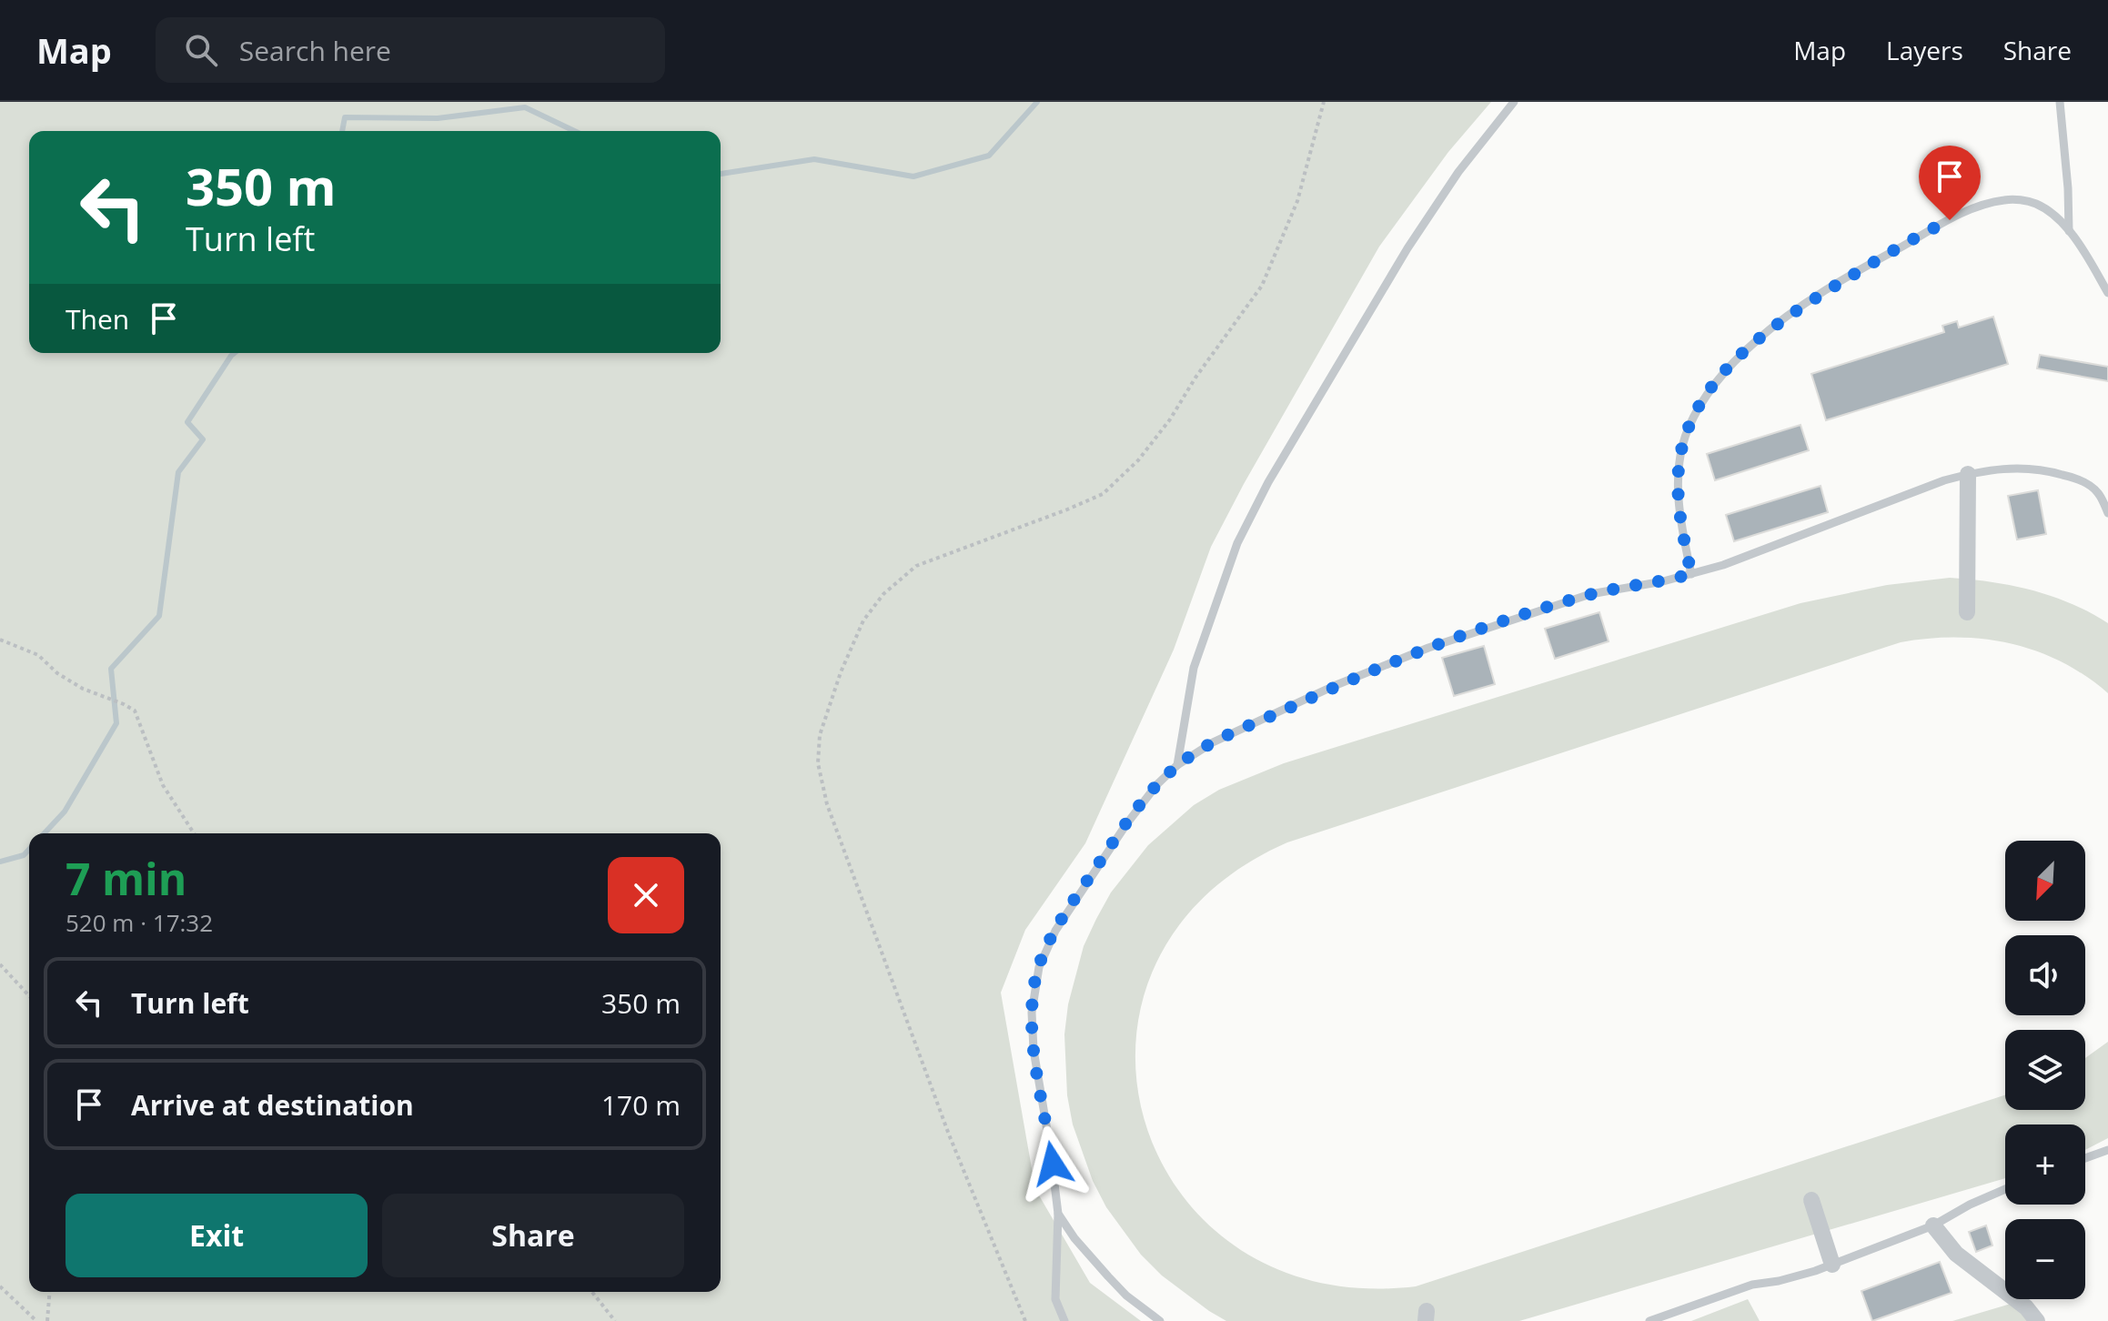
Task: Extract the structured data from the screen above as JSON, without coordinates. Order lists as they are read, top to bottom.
{
  "north": "bottom left",
  "page": {
    "header": "Map",
    "search": "Search here",
    "nav": ["Map", "Layers", "Share"],
    "turn": ["350 m", "Turn left"],
    "then": "Then",
    "heading": ["7 min", "520 m · 17:32"],
    "map_buttons": ["+", "−"],
    "list": [
      {
        "name": "Turn left",
        "value": "350 m"
      },
      {
        "name": "Arrive at destination",
        "value": "170 m"
      }
    ],
    "buttons": ["Exit", "Share"]
  }
}
